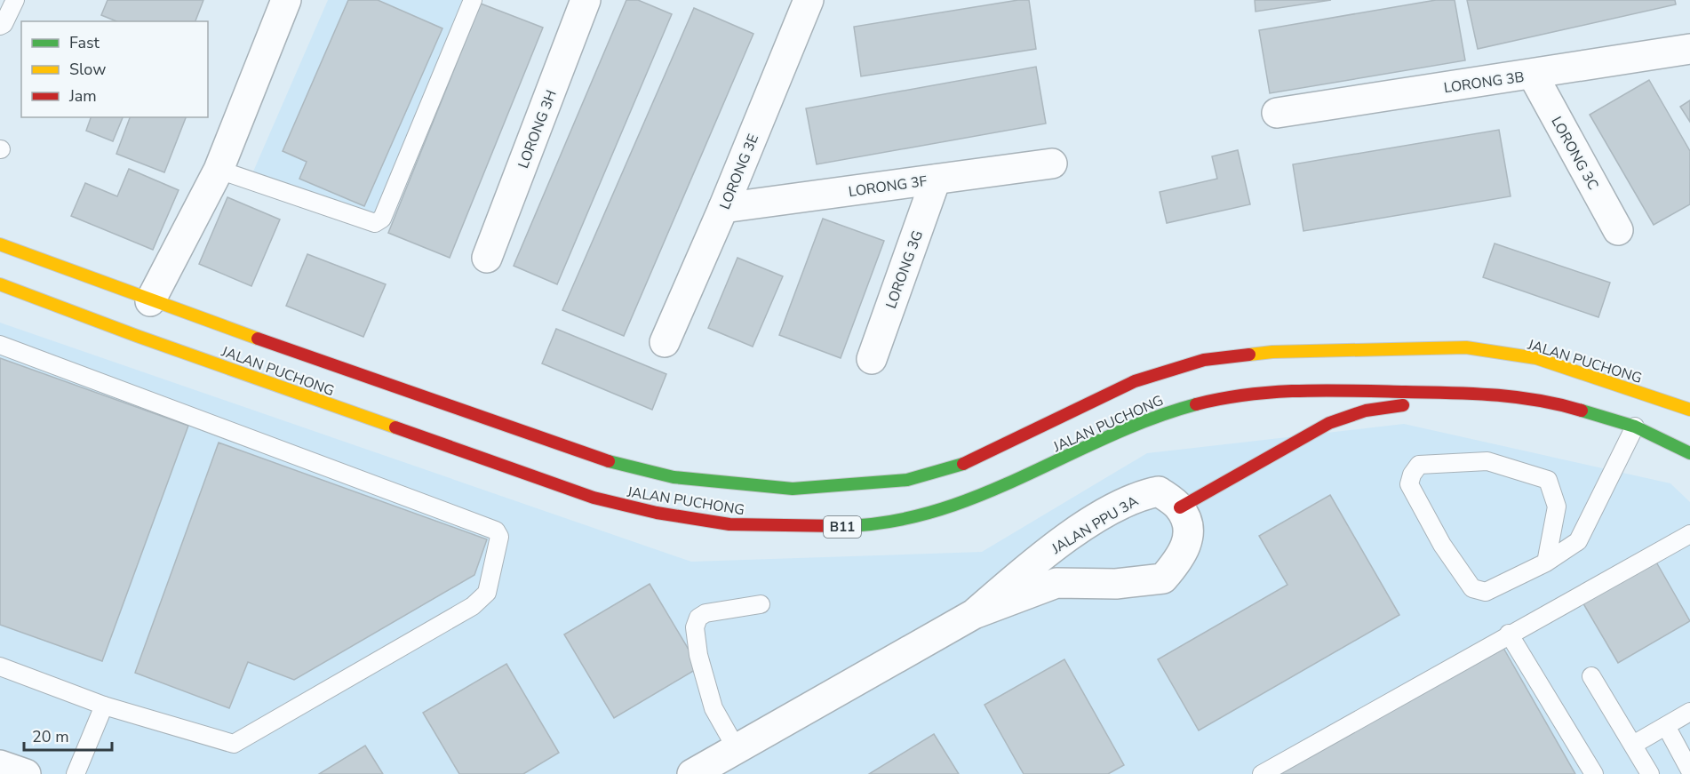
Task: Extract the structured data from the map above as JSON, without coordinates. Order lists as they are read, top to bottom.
{
  "streets": {
    "main road": ["JALAN PUCHONG", "B11"],
    "street": [
      "LORONG 3B",
      "LORONG 3H",
      "LORONG 3C",
      "LORONG 3E",
      "LORONG 3F",
      "LORONG 3G",
      "JALAN PPU 3A"
    ]
  },
  "crossings": [
    ["LORONG 3B", "LORONG 3C"],
    ["LORONG 3E", "LORONG 3F"],
    ["LORONG 3F", "LORONG 3G"]
  ],
  "legend": ["Fast", "Slow", "Jam"],
  "scale_bar": "20 m"
}
